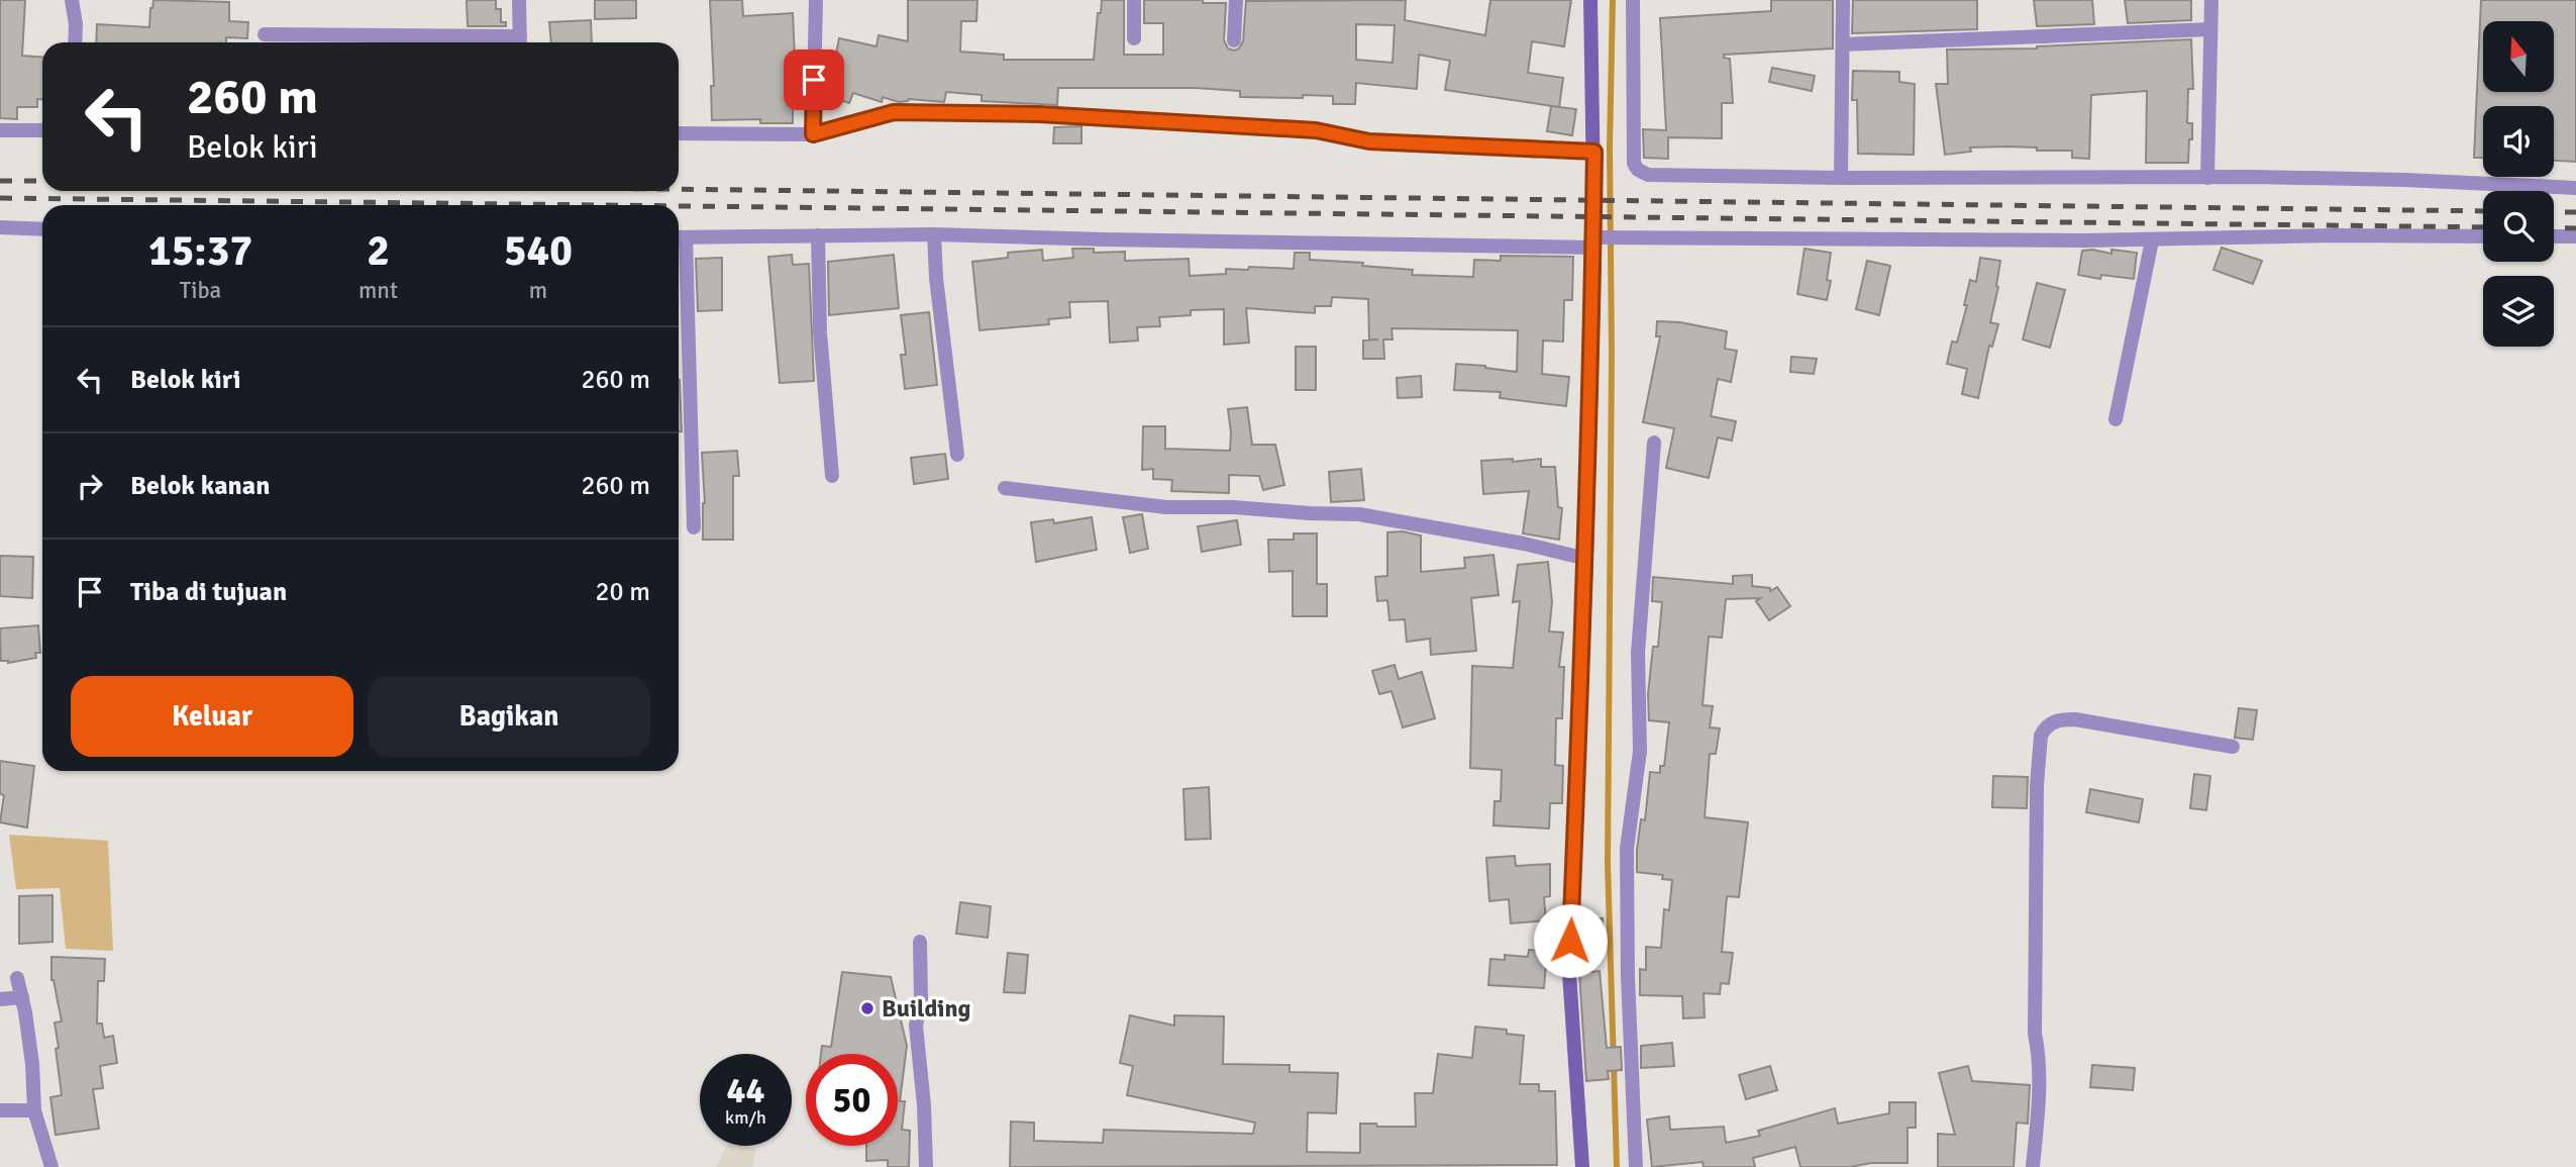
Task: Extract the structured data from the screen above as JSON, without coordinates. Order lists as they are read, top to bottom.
{
  "places": ["Building"],
  "north": "top",
  "page": {
    "turn": ["260 m", "Belok kiri"],
    "eta": [
      "15:37",
      "Tiba",
      "2",
      "mnt",
      "540",
      "m"
    ],
    "list": [
      {
        "name": "Belok kiri",
        "value": "260 m"
      },
      {
        "name": "Belok kanan",
        "value": "260 m"
      },
      {
        "name": "Tiba di tujuan",
        "value": "20 m"
      }
    ],
    "buttons": ["Keluar", "Bagikan"],
    "speed": "44 km/h",
    "limit": "50"
  }
}
